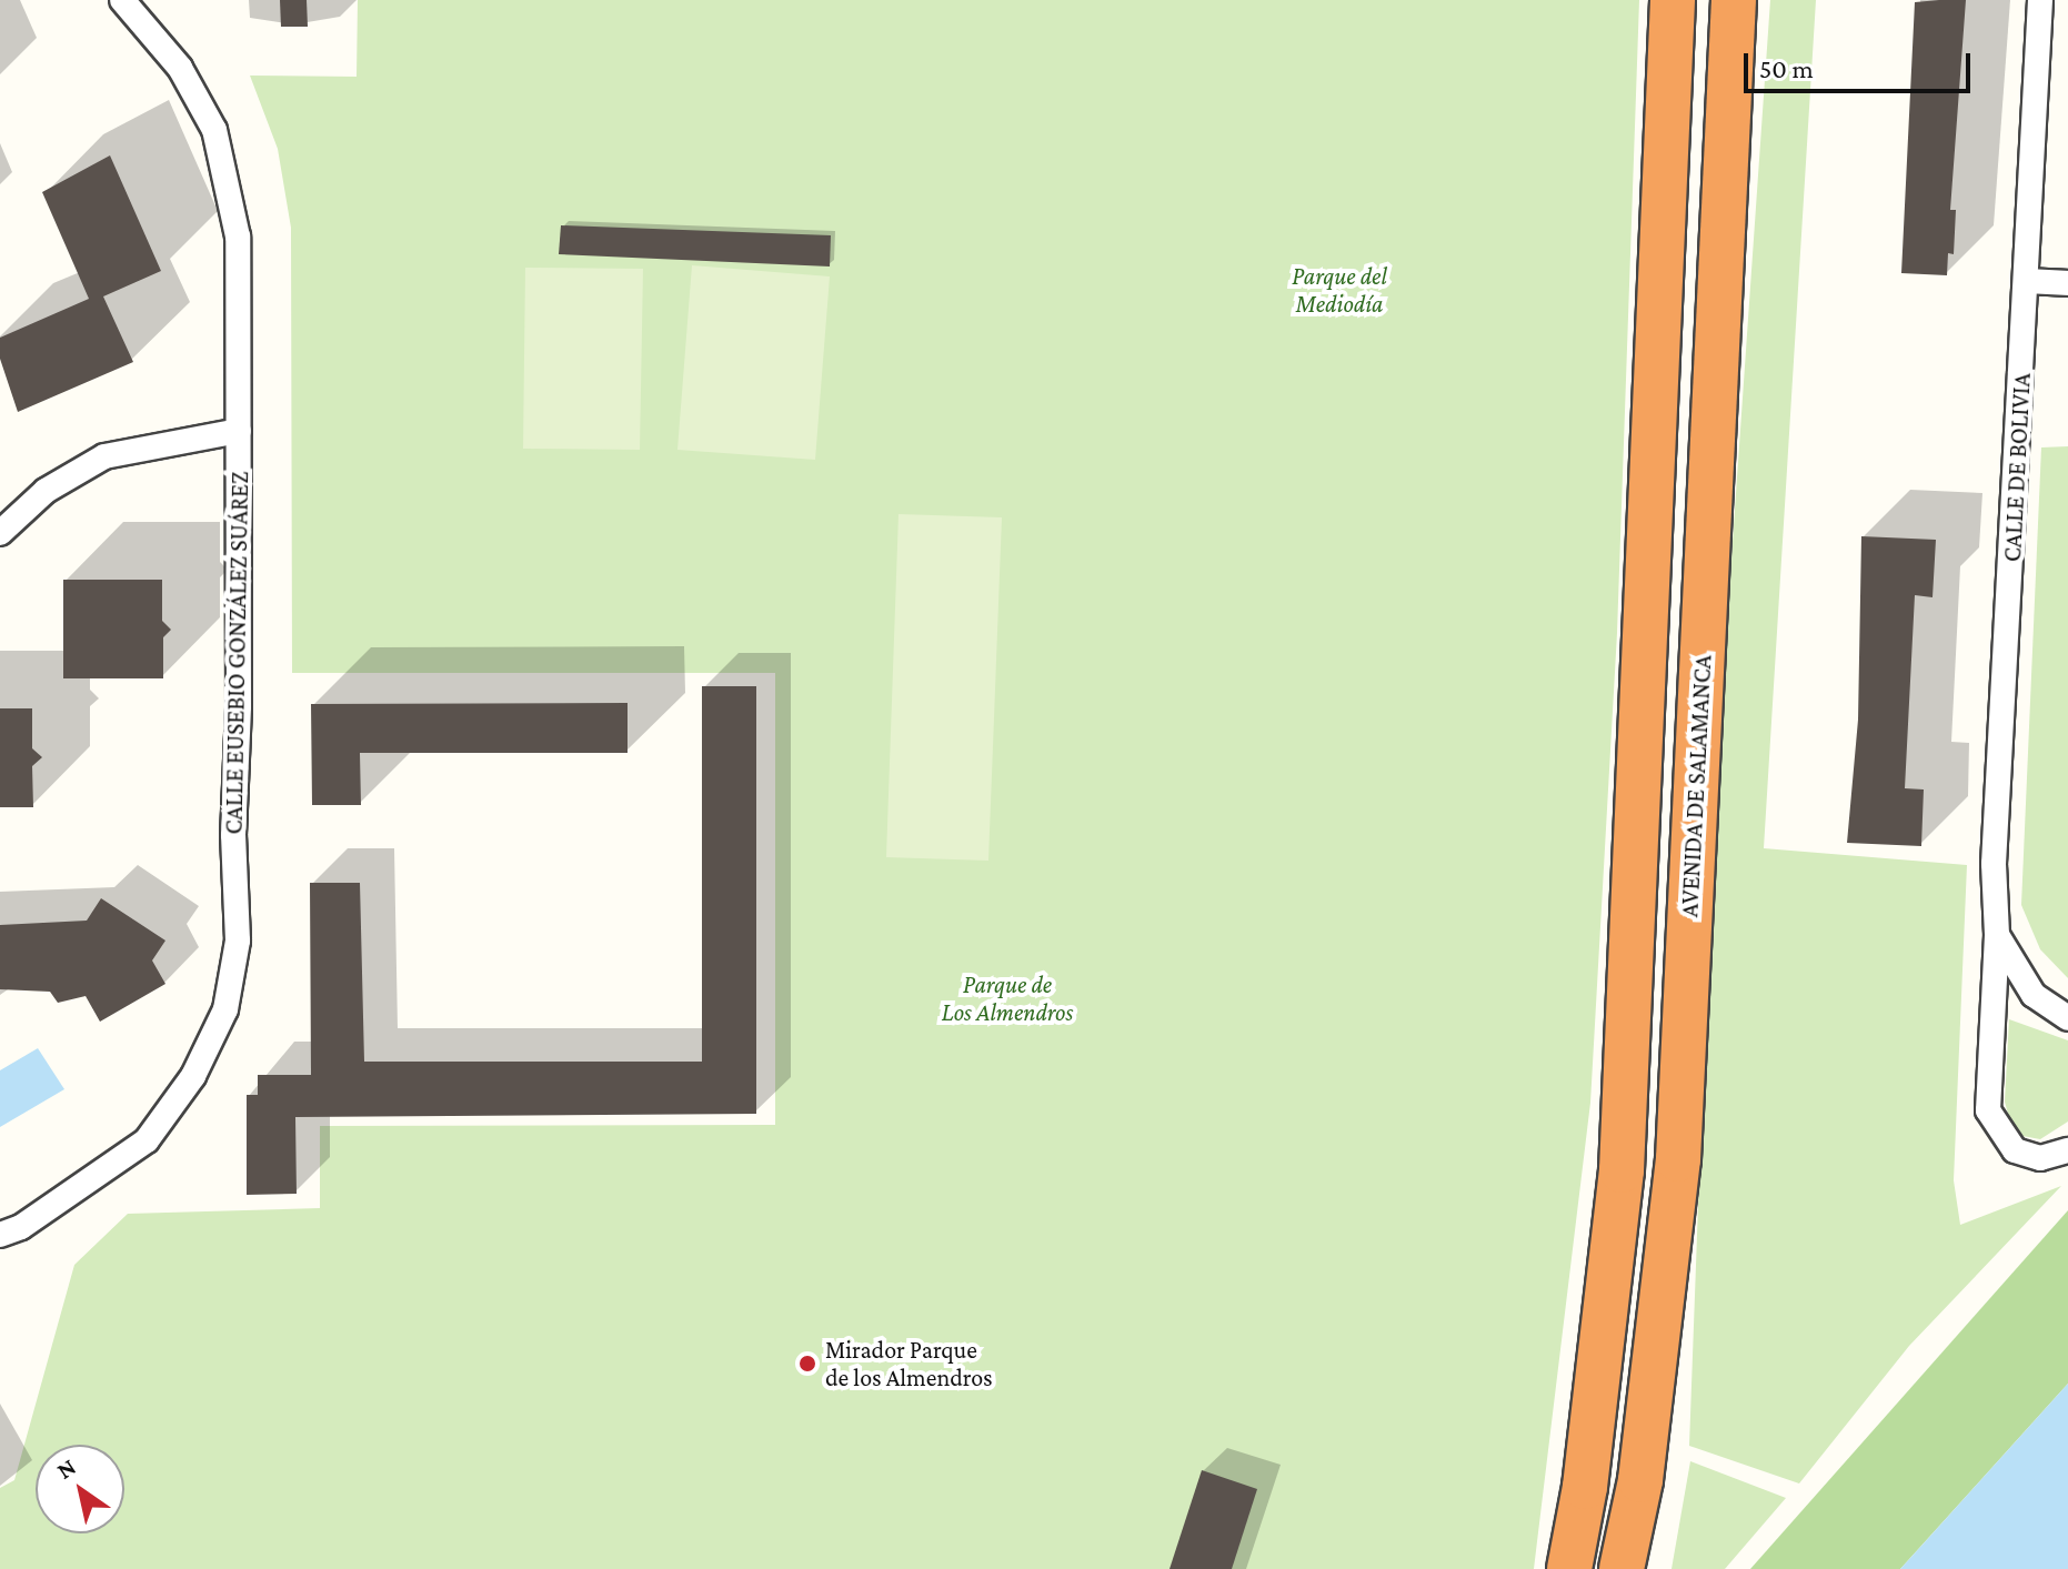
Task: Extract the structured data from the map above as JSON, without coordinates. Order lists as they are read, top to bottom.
{
  "streets": {
    "highway": ["AVENIDA DE SALAMANCA"],
    "street": ["CALLE DE BOLIVIA", "CALLE EUSEBIO GONZÁLEZ SUÁREZ"]
  },
  "parks": ["Parque del Mediodía", "Parque de Los Almendros"],
  "places": ["Mirador Parque de los Almendros"],
  "scale_bar": "50 m",
  "north": "top left"
}
